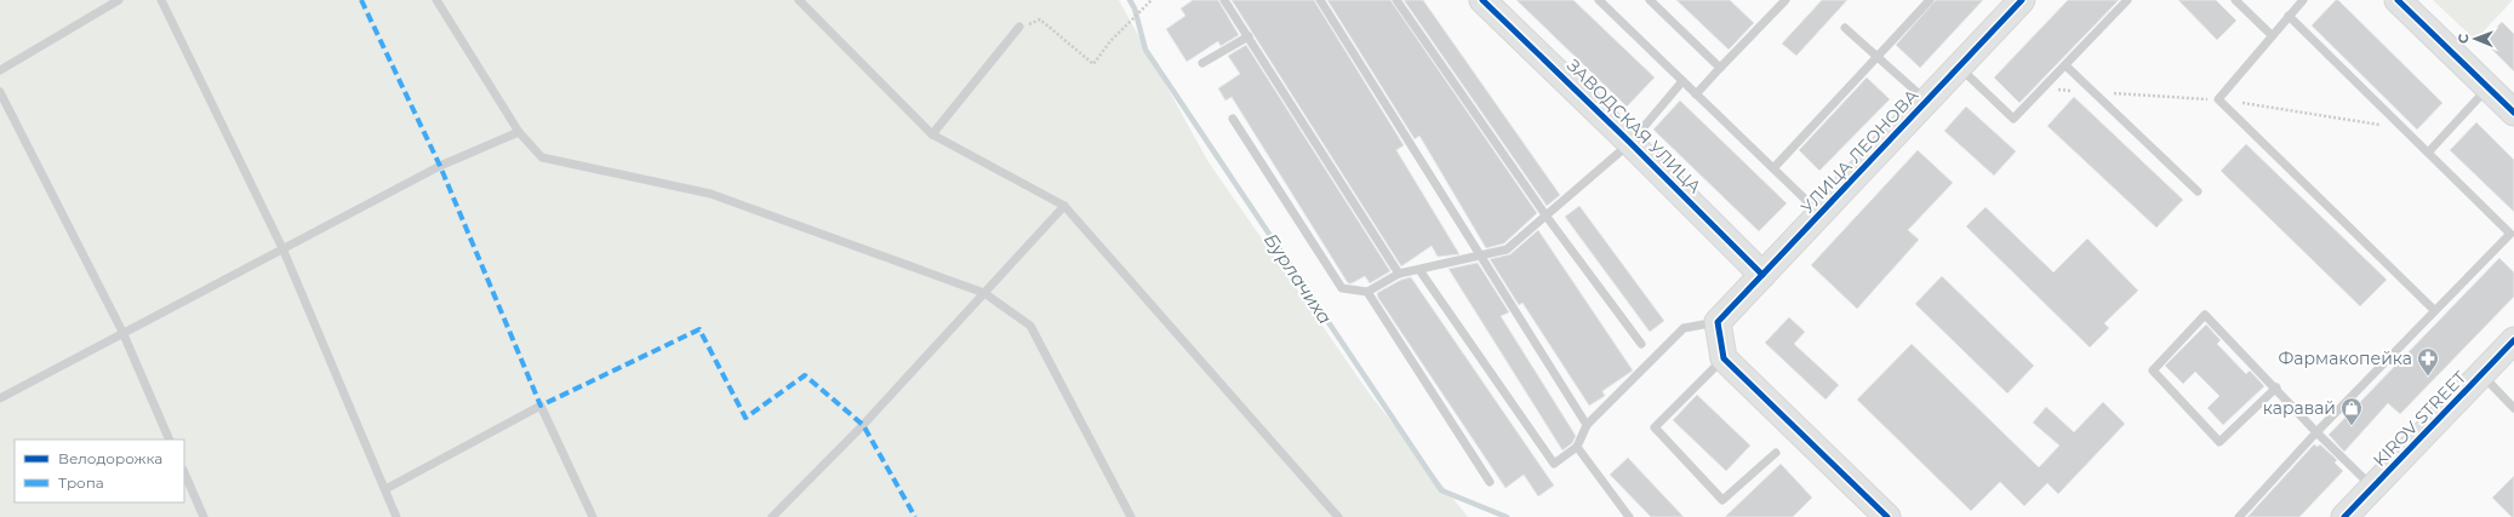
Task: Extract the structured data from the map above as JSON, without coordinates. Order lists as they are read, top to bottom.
{
  "streets": {
    "street": ["ЗАВОДСКАЯ УЛИЦА", "УЛИЦА ЛЕОНОВА", "KIROV STREET"]
  },
  "crossings": [
    ["ЗАВОДСКАЯ УЛИЦА", "УЛИЦА ЛЕОНОВА"]
  ],
  "water": ["Бурлачиха"],
  "places": {
    "pharmacy": ["Фармакопейка"],
    "shop": ["каравай"]
  },
  "legend": ["Велодорожка", "Тропа"],
  "north": "left"
}
